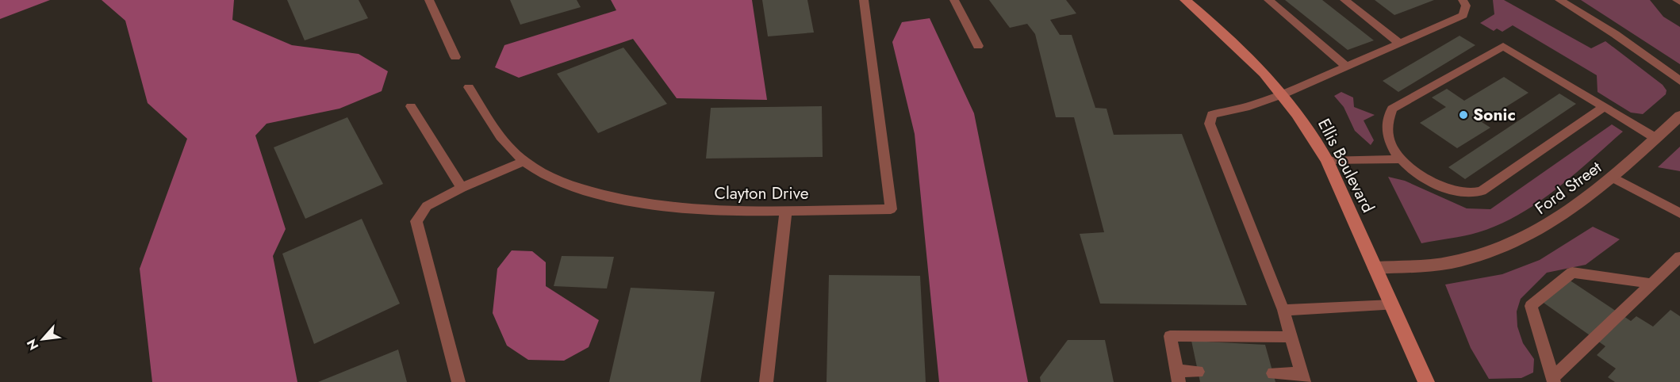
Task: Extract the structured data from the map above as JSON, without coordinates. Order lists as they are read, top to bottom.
{
  "streets": {
    "main road": ["Ellis Boulevard"],
    "street": ["Ford Street"],
    "lane": ["Clayton Drive"]
  },
  "crossings": [
    ["Ellis Boulevard", "Ford Street"]
  ],
  "places": ["Sonic"],
  "north": "bottom left"
}
